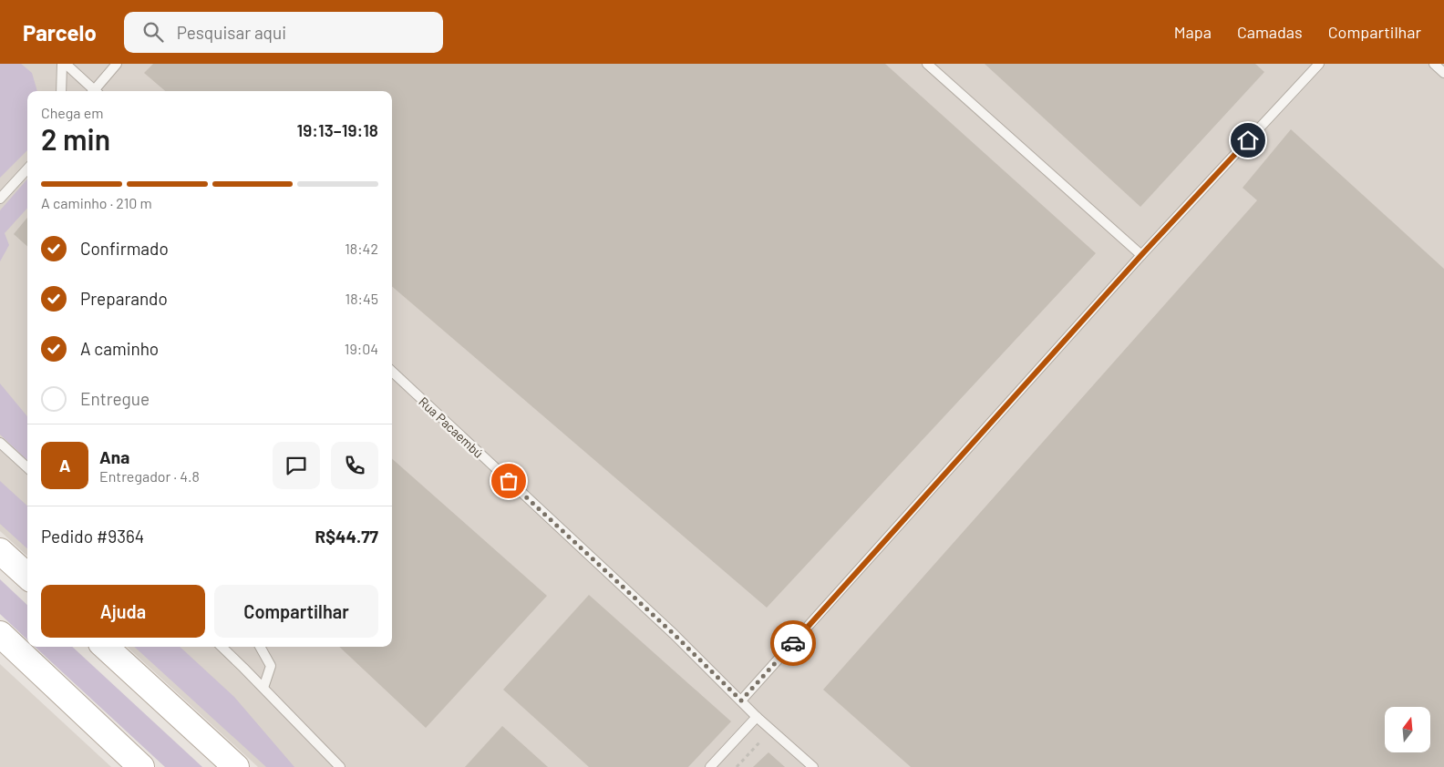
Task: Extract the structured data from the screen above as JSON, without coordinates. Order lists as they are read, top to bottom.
{
  "streets": {
    "lane": ["Rua Pacaembú"]
  },
  "north": "top",
  "page": {
    "header": "Parcelo",
    "search": "Pesquisar aqui",
    "nav": ["Mapa", "Camadas", "Compartilhar"],
    "heading": ["2 min", "Chega em", "19:13–19:18"],
    "panel": [
      "Ana",
      "Entregador · 4.8",
      "Pedido #9364",
      "R$44.77"
    ],
    "bar": "A caminho · 210 m",
    "list": [
      ["Confirmado", "18:42"],
      ["Preparando", "18:45"],
      ["A caminho", "19:04"],
      "Entregue"
    ],
    "round": "A",
    "buttons": ["Ajuda", "Compartilhar"]
  }
}
